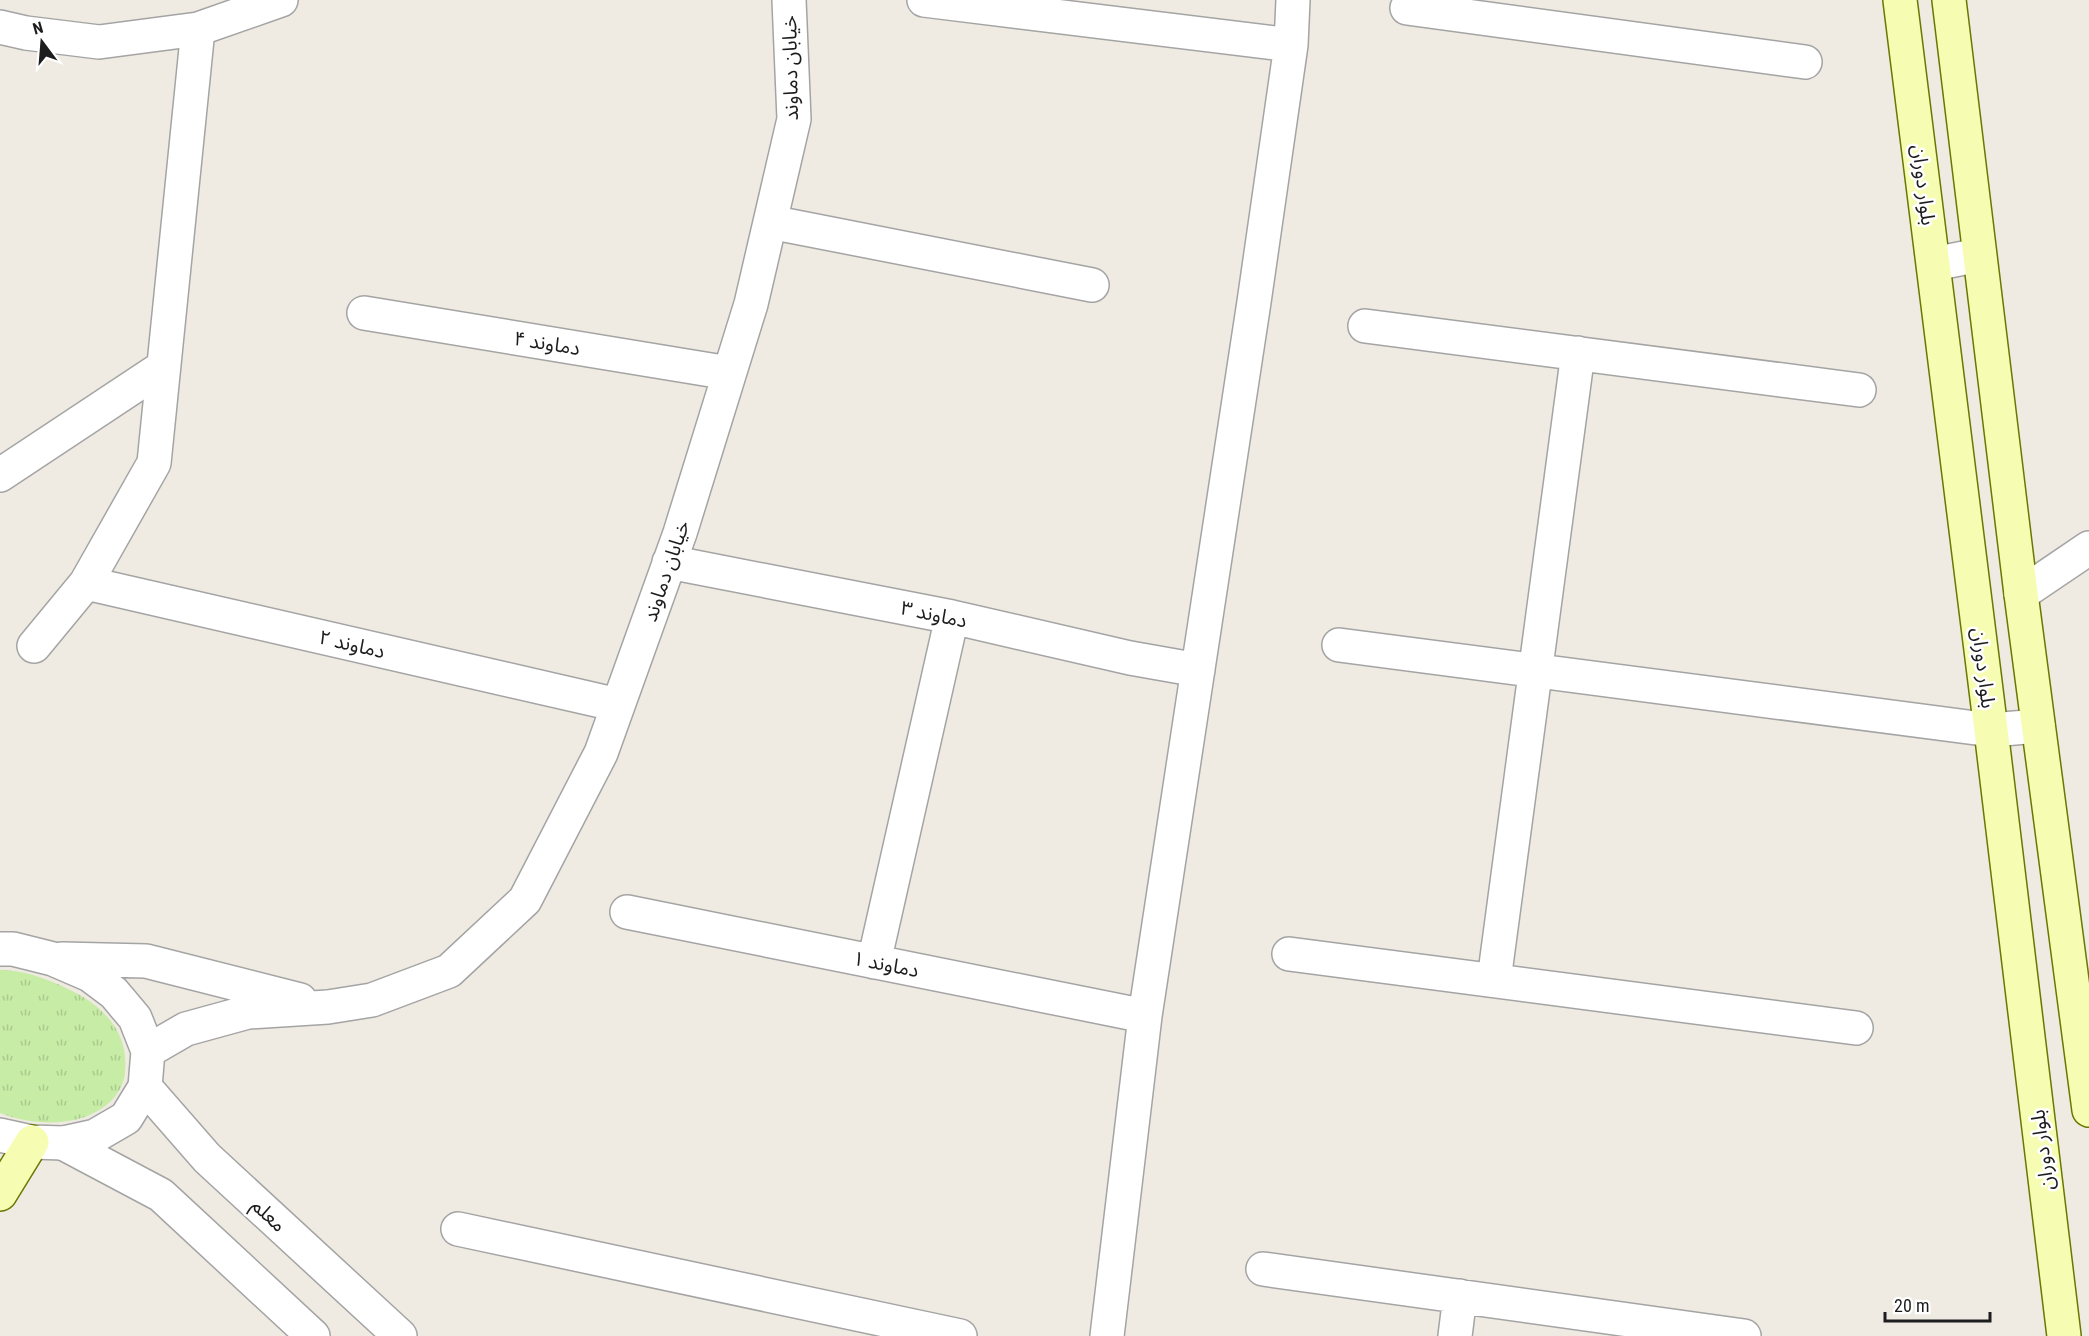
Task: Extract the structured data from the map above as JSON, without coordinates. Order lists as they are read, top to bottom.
{
  "streets": {
    "main road": ["بلوار دوران"],
    "street": [
      "خیابان دماوند",
      "دماوند ۴",
      "دماوند ۳",
      "دماوند ۲",
      "دماوند ۱",
      "معلم"
    ]
  },
  "crossings": [
    ["خیابان دماوند", "دماوند ۴"],
    ["خیابان دماوند", "دماوند ۳"],
    ["خیابان دماوند", "دماوند ۲"]
  ],
  "scale_bar": "20 m",
  "north": "top"
}
